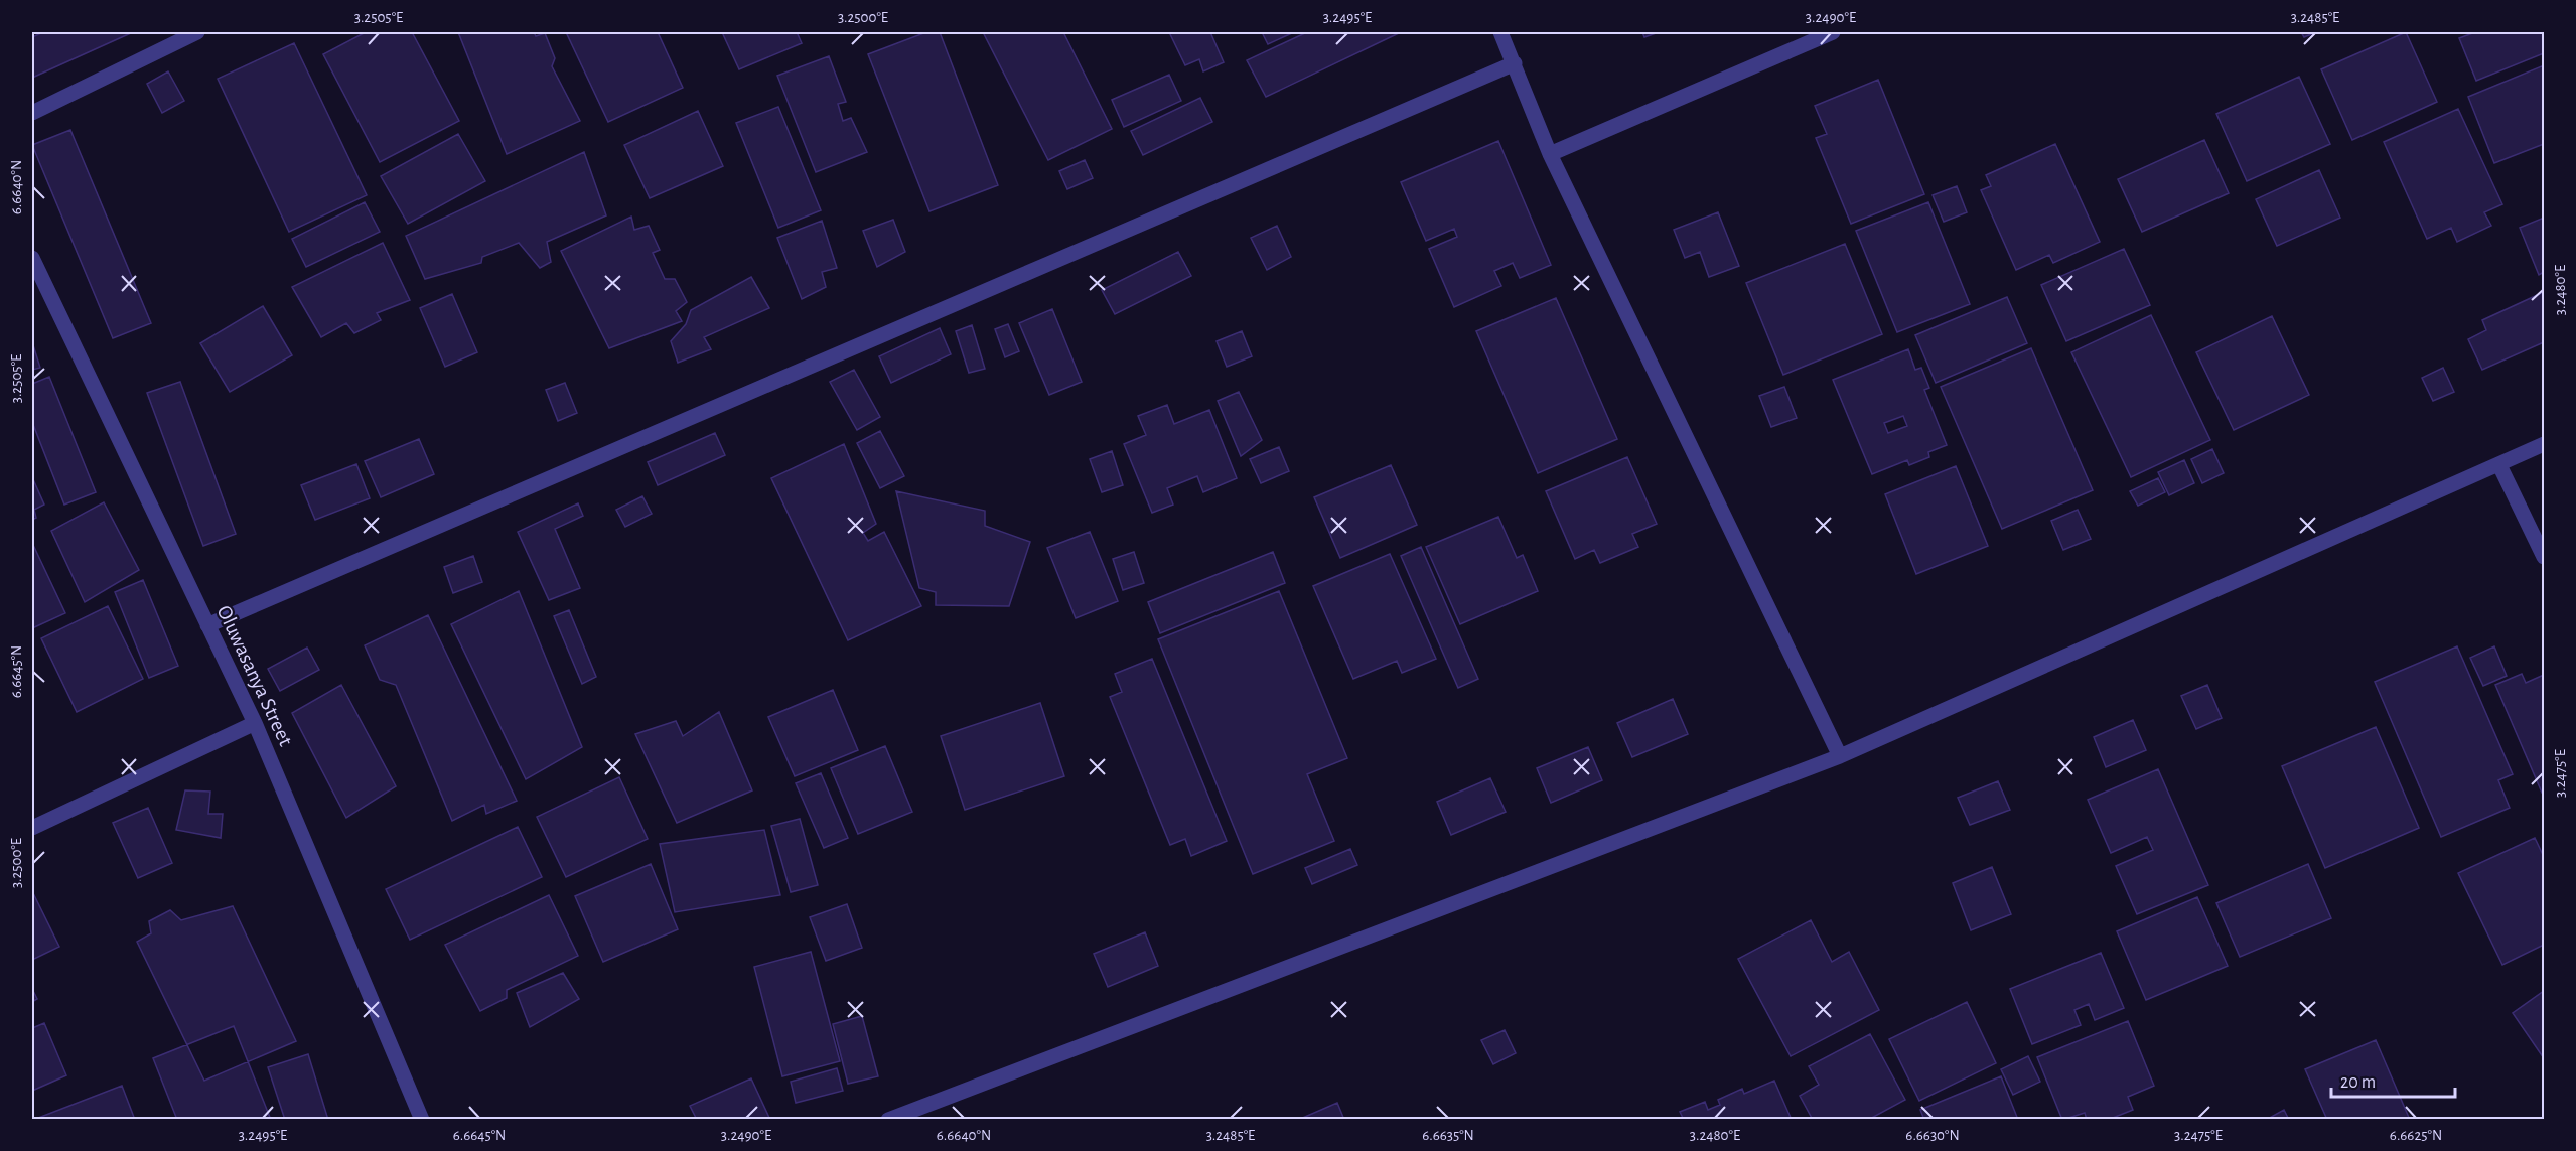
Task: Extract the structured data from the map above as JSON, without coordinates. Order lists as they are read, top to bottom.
{
  "streets": {
    "street": ["Oluwasanya Street"]
  },
  "scale_bar": "20 m",
  "coordinates": [
    "3.2505°E",
    "3.2500°E",
    "3.2495°E",
    "3.2490°E",
    "3.2485°E",
    "6.6640°N",
    "3.2480°E",
    "6.6645°N",
    "3.2475°E",
    "6.6635°N",
    "6.6630°N",
    "6.6625°N"
  ]
}
